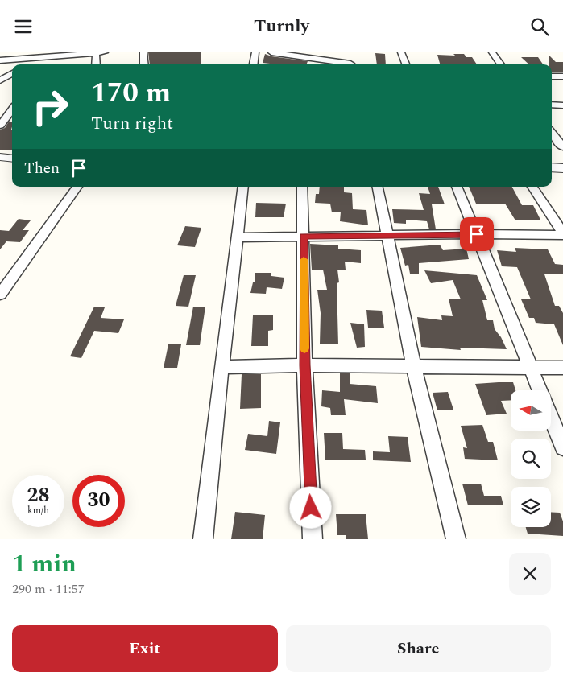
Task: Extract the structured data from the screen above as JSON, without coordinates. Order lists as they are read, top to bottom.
{
  "north": "left",
  "page": {
    "header": "Turnly",
    "turn": ["170 m", "Turn right"],
    "then": "Then",
    "speed": "28 km/h",
    "limit": "30",
    "heading": ["1 min", "290 m · 11:57"],
    "buttons": ["Exit", "Share"]
  }
}
